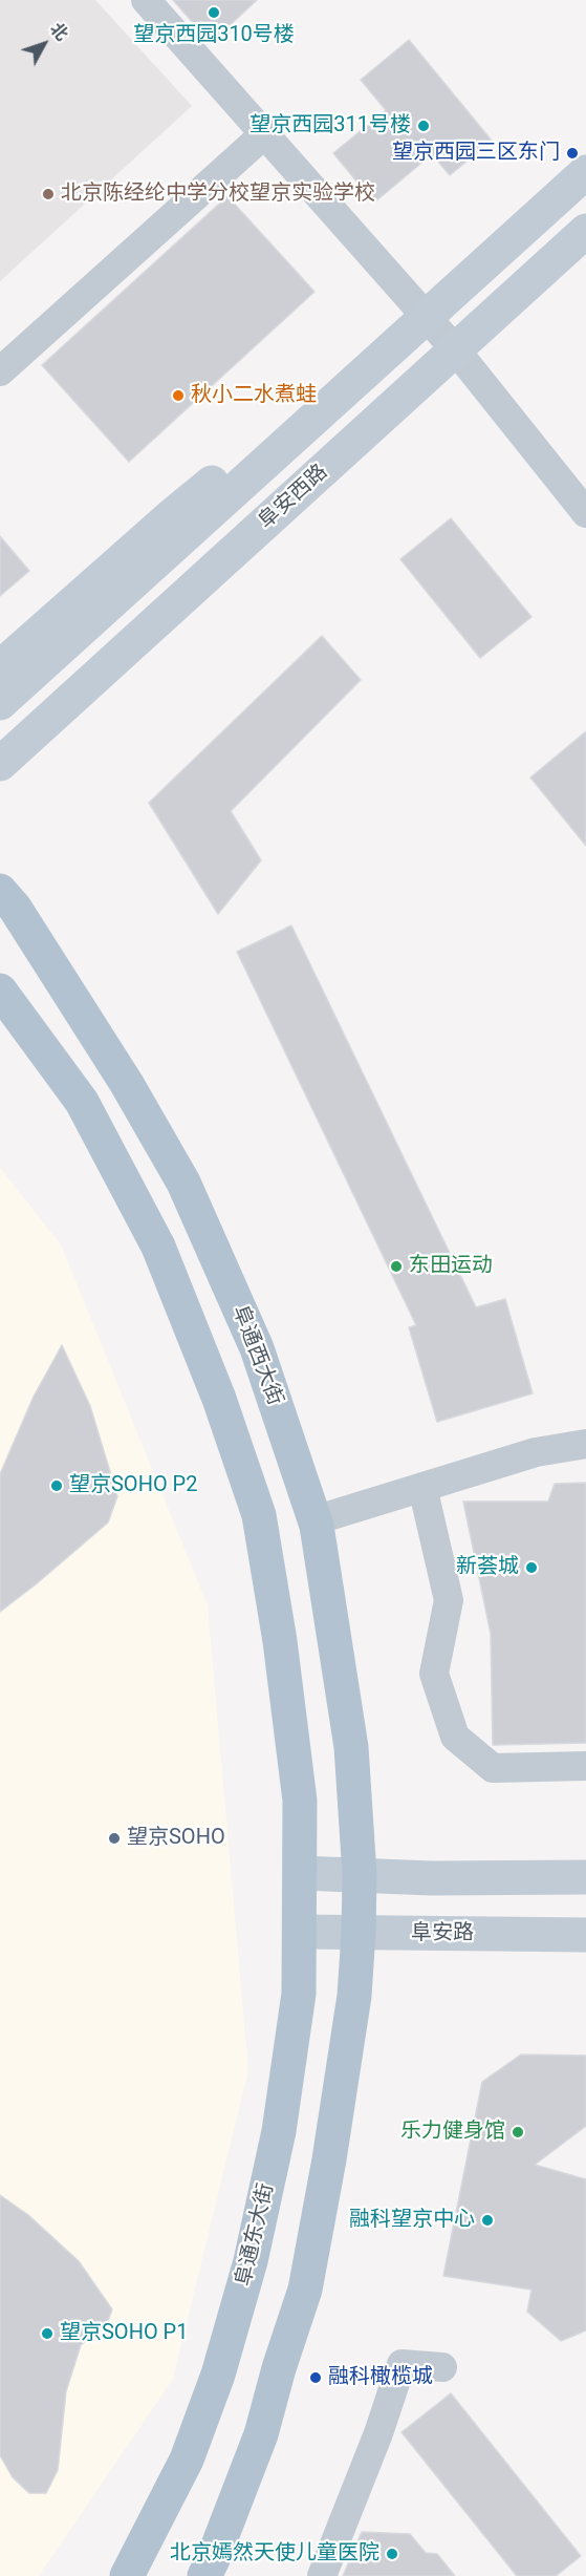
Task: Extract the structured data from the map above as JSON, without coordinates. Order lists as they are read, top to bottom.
{
  "streets": {
    "main road": [
      "阜安西路",
      "阜通西大街",
      "阜安路",
      "阜通东大街"
    ]
  },
  "crossings": [
    ["阜安路", "阜通东大街"]
  ],
  "places": [
    "望京西园310号楼",
    "望京西园311号楼",
    "望京西园三区东门",
    "北京陈经纶中学分校望京实验学校",
    "秋小二水煮蛙",
    "东田运动",
    "望京SOHO P2",
    "新荟城",
    "望京SOHO",
    "乐力健身馆",
    "融科望京中心",
    "望京SOHO P1",
    "融科橄榄城",
    "北京嫣然天使儿童医院"
  ],
  "north": "top right"
}
